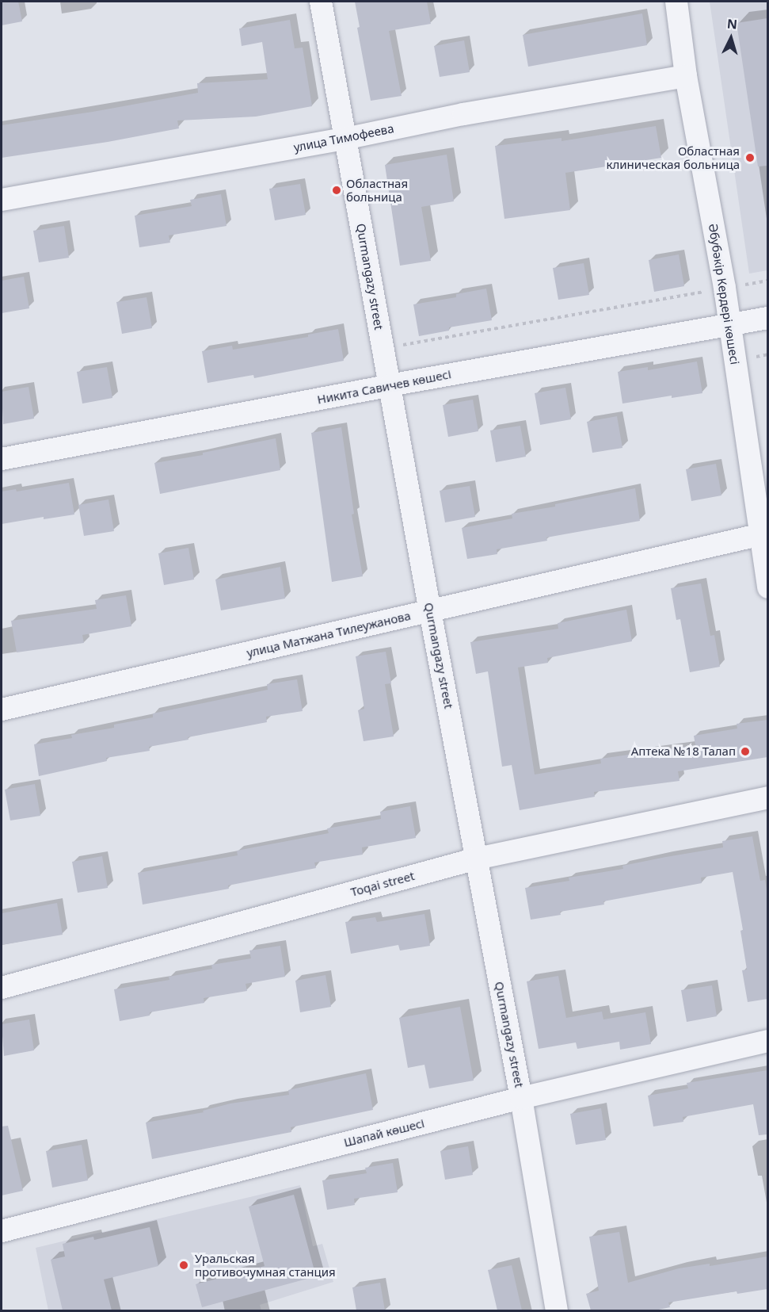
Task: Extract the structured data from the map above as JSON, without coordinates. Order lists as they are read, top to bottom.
{
  "streets": {
    "street": [
      "улица Тимофеева",
      "Qurmangazy street",
      "Әбубәкір Кердері көшесі",
      "Никита Савичев көшесі",
      "улица Матжана Тилеужанова",
      "Toqai street",
      "Шапай көшесі"
    ]
  },
  "crossings": [
    ["улица Тимофеева", "Qurmangazy street"],
    ["улица Тимофеева", "Әбубәкір Кердері көшесі"],
    ["Qurmangazy street", "Никита Савичев көшесі"],
    ["Qurmangazy street", "улица Матжана Тилеужанова"],
    ["Qurmangazy street", "Toqai street"],
    ["Qurmangazy street", "Шапай көшесі"],
    ["Әбубәкір Кердері көшесі", "Никита Савичев көшесі"],
    ["Әбубәкір Кердері көшесі", "улица Матжана Тилеужанова"]
  ],
  "places": [
    "Областная клиническая больница",
    "Областная больница",
    "Аптека №18 Талап",
    "Уральская противочумная станция"
  ],
  "north": "top"
}
